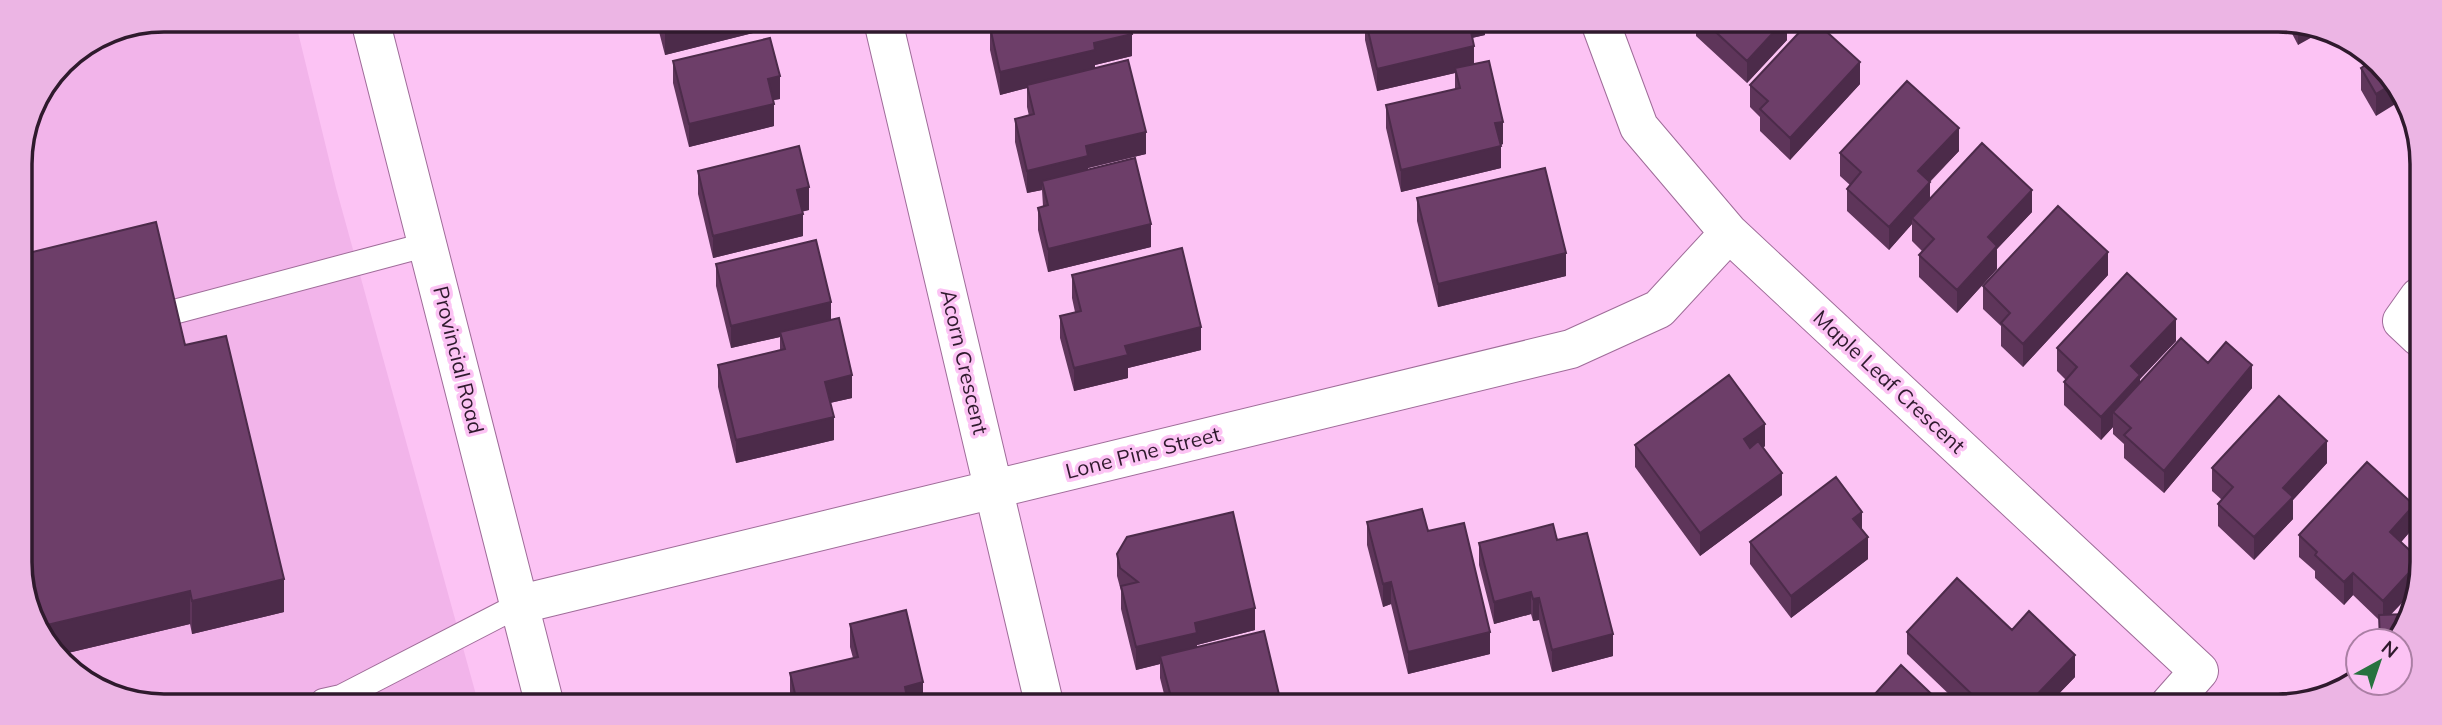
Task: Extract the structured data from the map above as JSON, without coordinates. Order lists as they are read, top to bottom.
{
  "streets": {
    "street": [
      "Provincial Road",
      "Acorn Crescent",
      "Maple Leaf Crescent",
      "Lone Pine Street"
    ]
  },
  "crossings": [
    ["Provincial Road", "Lone Pine Street"],
    ["Acorn Crescent", "Lone Pine Street"],
    ["Maple Leaf Crescent", "Lone Pine Street"]
  ],
  "north": "top right"
}
